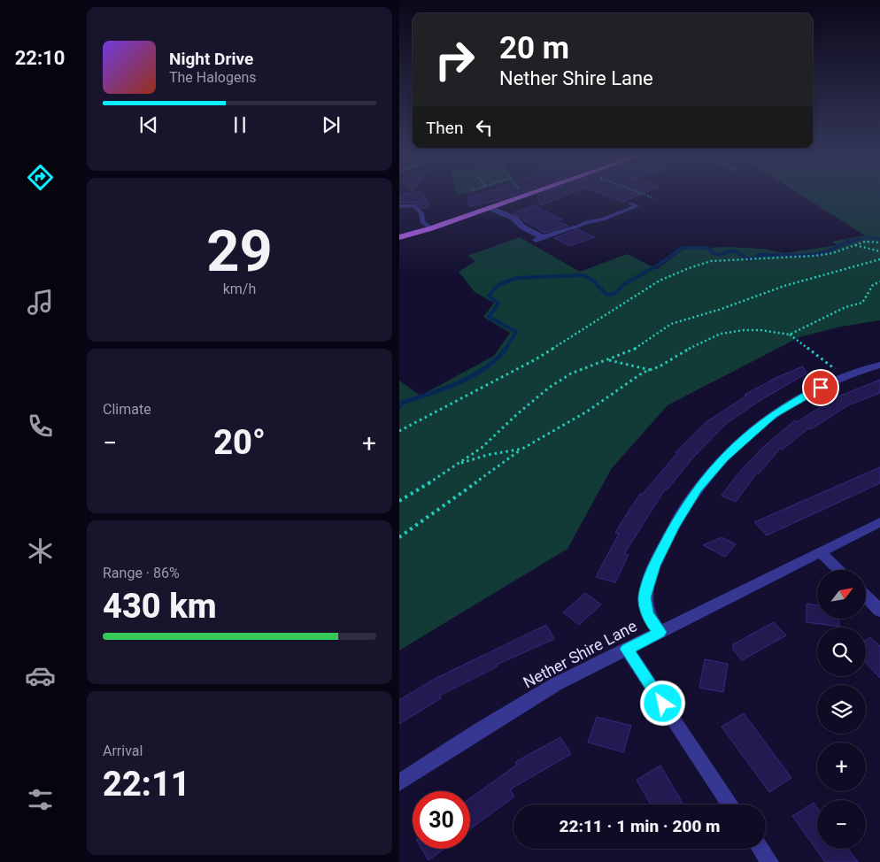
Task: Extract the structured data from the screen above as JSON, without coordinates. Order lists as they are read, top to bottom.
{
  "streets": {
    "street": ["Nether Shire Lane"]
  },
  "north": "top right",
  "page": {
    "tabs": "22:10",
    "turn": ["20 m", "Nether Shire Lane"],
    "song": ["Night Drive", "The Halogens"],
    "then": "Then",
    "tile": [
      ["29", "km/h"],
      "Climate",
      ["Range · 86%", "430 km"],
      ["Arrival", "22:11"]
    ],
    "heat": ["−", "20°", "+"],
    "map_buttons": ["+", "−"],
    "limit": "30",
    "trip": "22:11 · 1 min · 200 m"
  }
}
